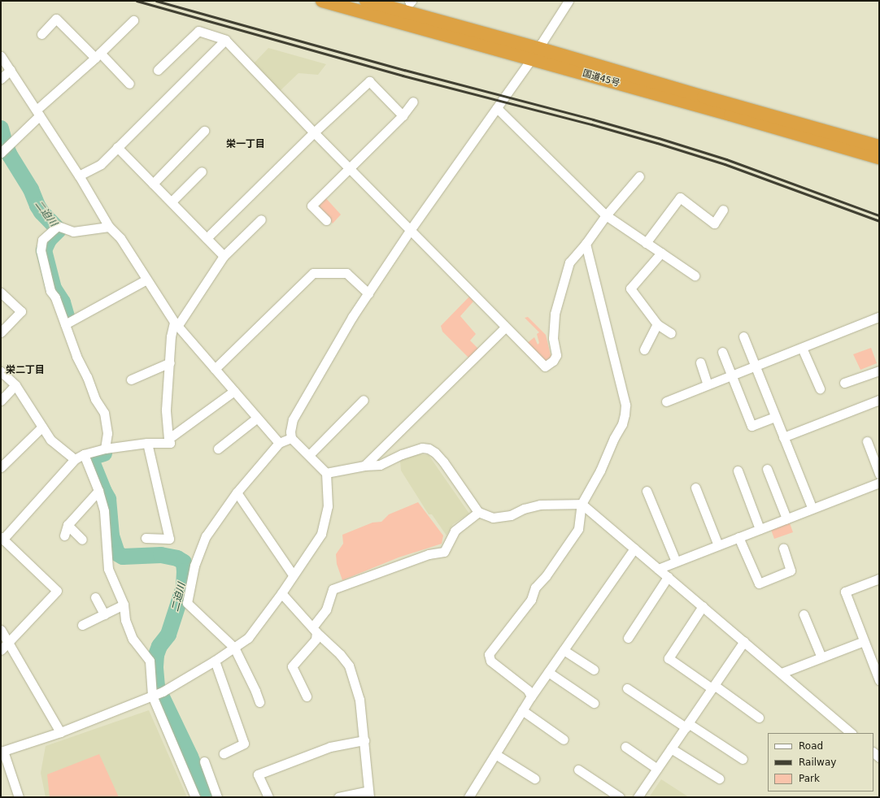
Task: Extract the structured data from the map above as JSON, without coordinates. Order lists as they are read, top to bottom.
{
  "streets": {
    "highway": ["国道45号"]
  },
  "districts": ["栄一丁目", "栄二丁目"],
  "water": ["二迫川"],
  "legend": ["Road", "Railway", "Park"]
}
